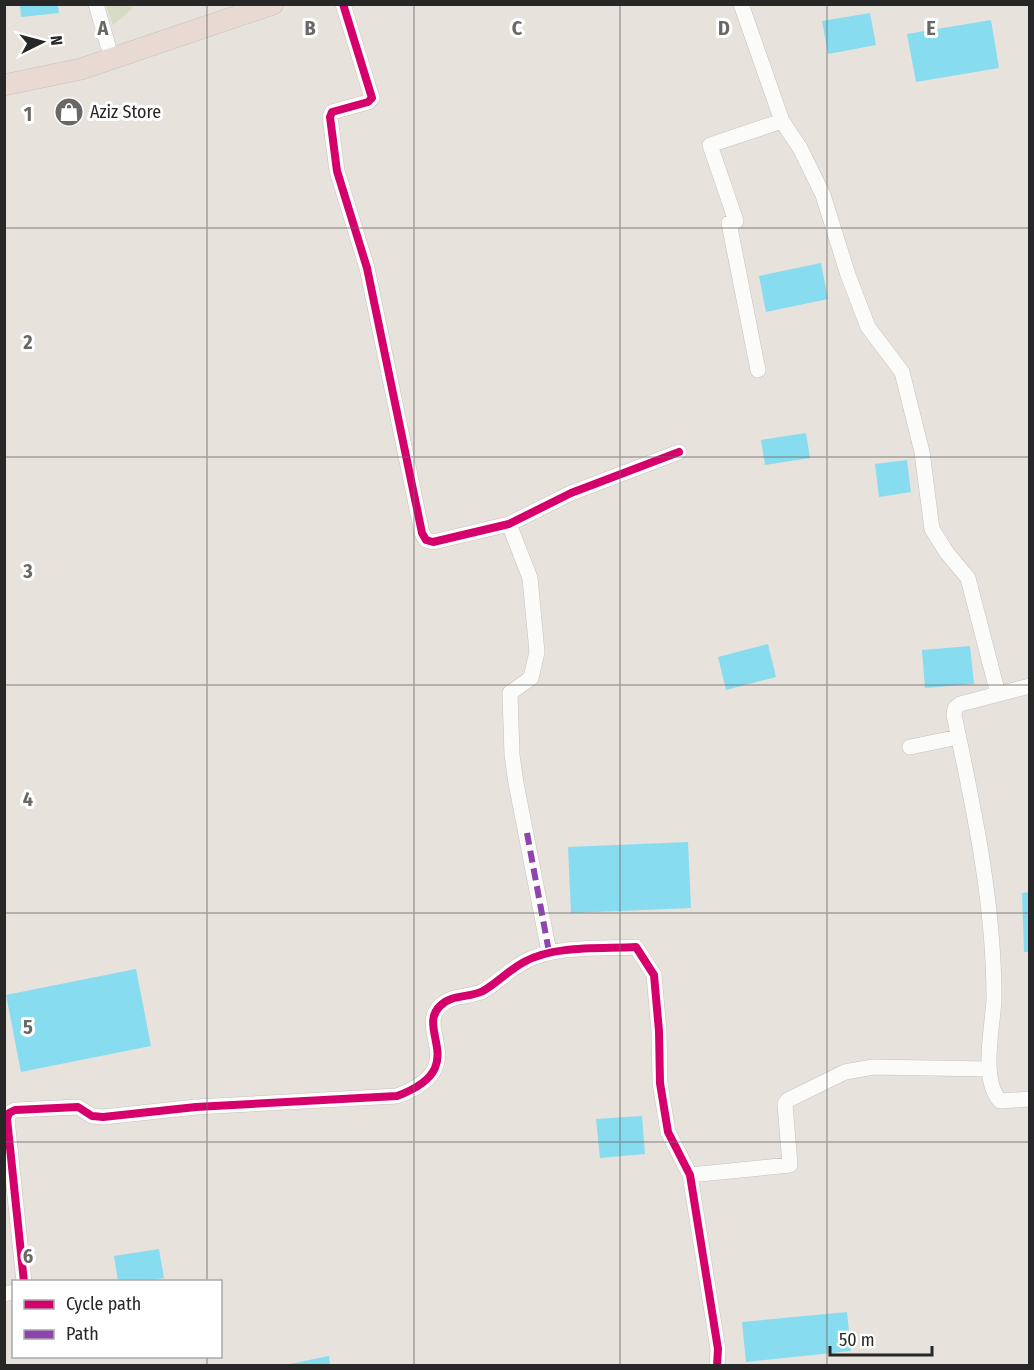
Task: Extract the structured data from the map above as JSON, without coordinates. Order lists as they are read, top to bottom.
{
  "places": {
    "shop": ["Aziz Store"]
  },
  "legend": ["Cycle path", "Path"],
  "scale_bar": "50 m",
  "north": "right",
  "grid": {
    "columns": [
      "A",
      "B",
      "C",
      "D",
      "E"
    ],
    "rows": [
      "1",
      "2",
      "3",
      "4",
      "5",
      "6"
    ]
  }
}
